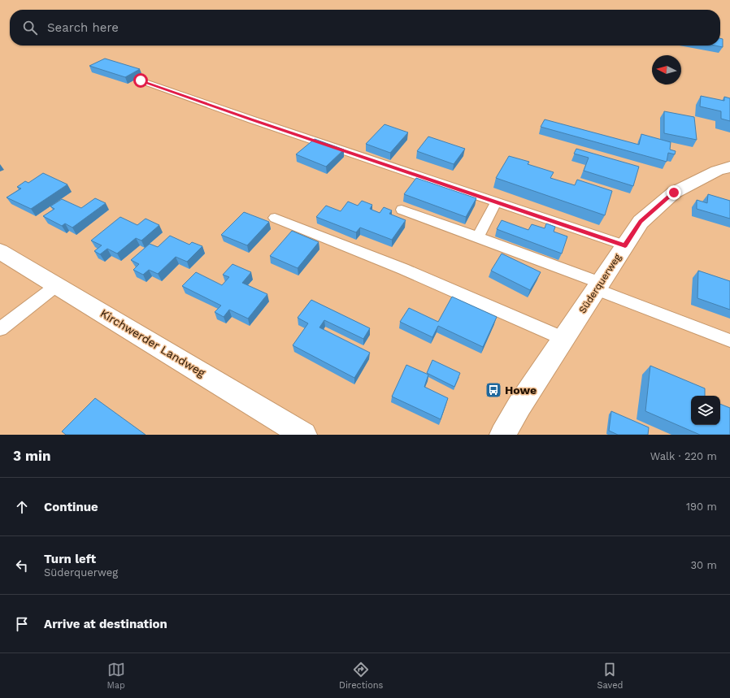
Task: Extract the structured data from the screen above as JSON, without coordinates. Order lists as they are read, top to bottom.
{
  "streets": {
    "street": ["Süderquerweg", "Kirchwerder Landweg"]
  },
  "places": {
    "bus stop": ["Howe"]
  },
  "north": "left",
  "page": {
    "search": "Search here",
    "heading": ["3 min", "Walk · 220 m"],
    "list": [
      ["Continue", "190 m"],
      ["Turn left", "Süderquerweg", "30 m"],
      "Arrive at destination"
    ],
    "nav": ["Map", "Directions", "Saved"]
  }
}
